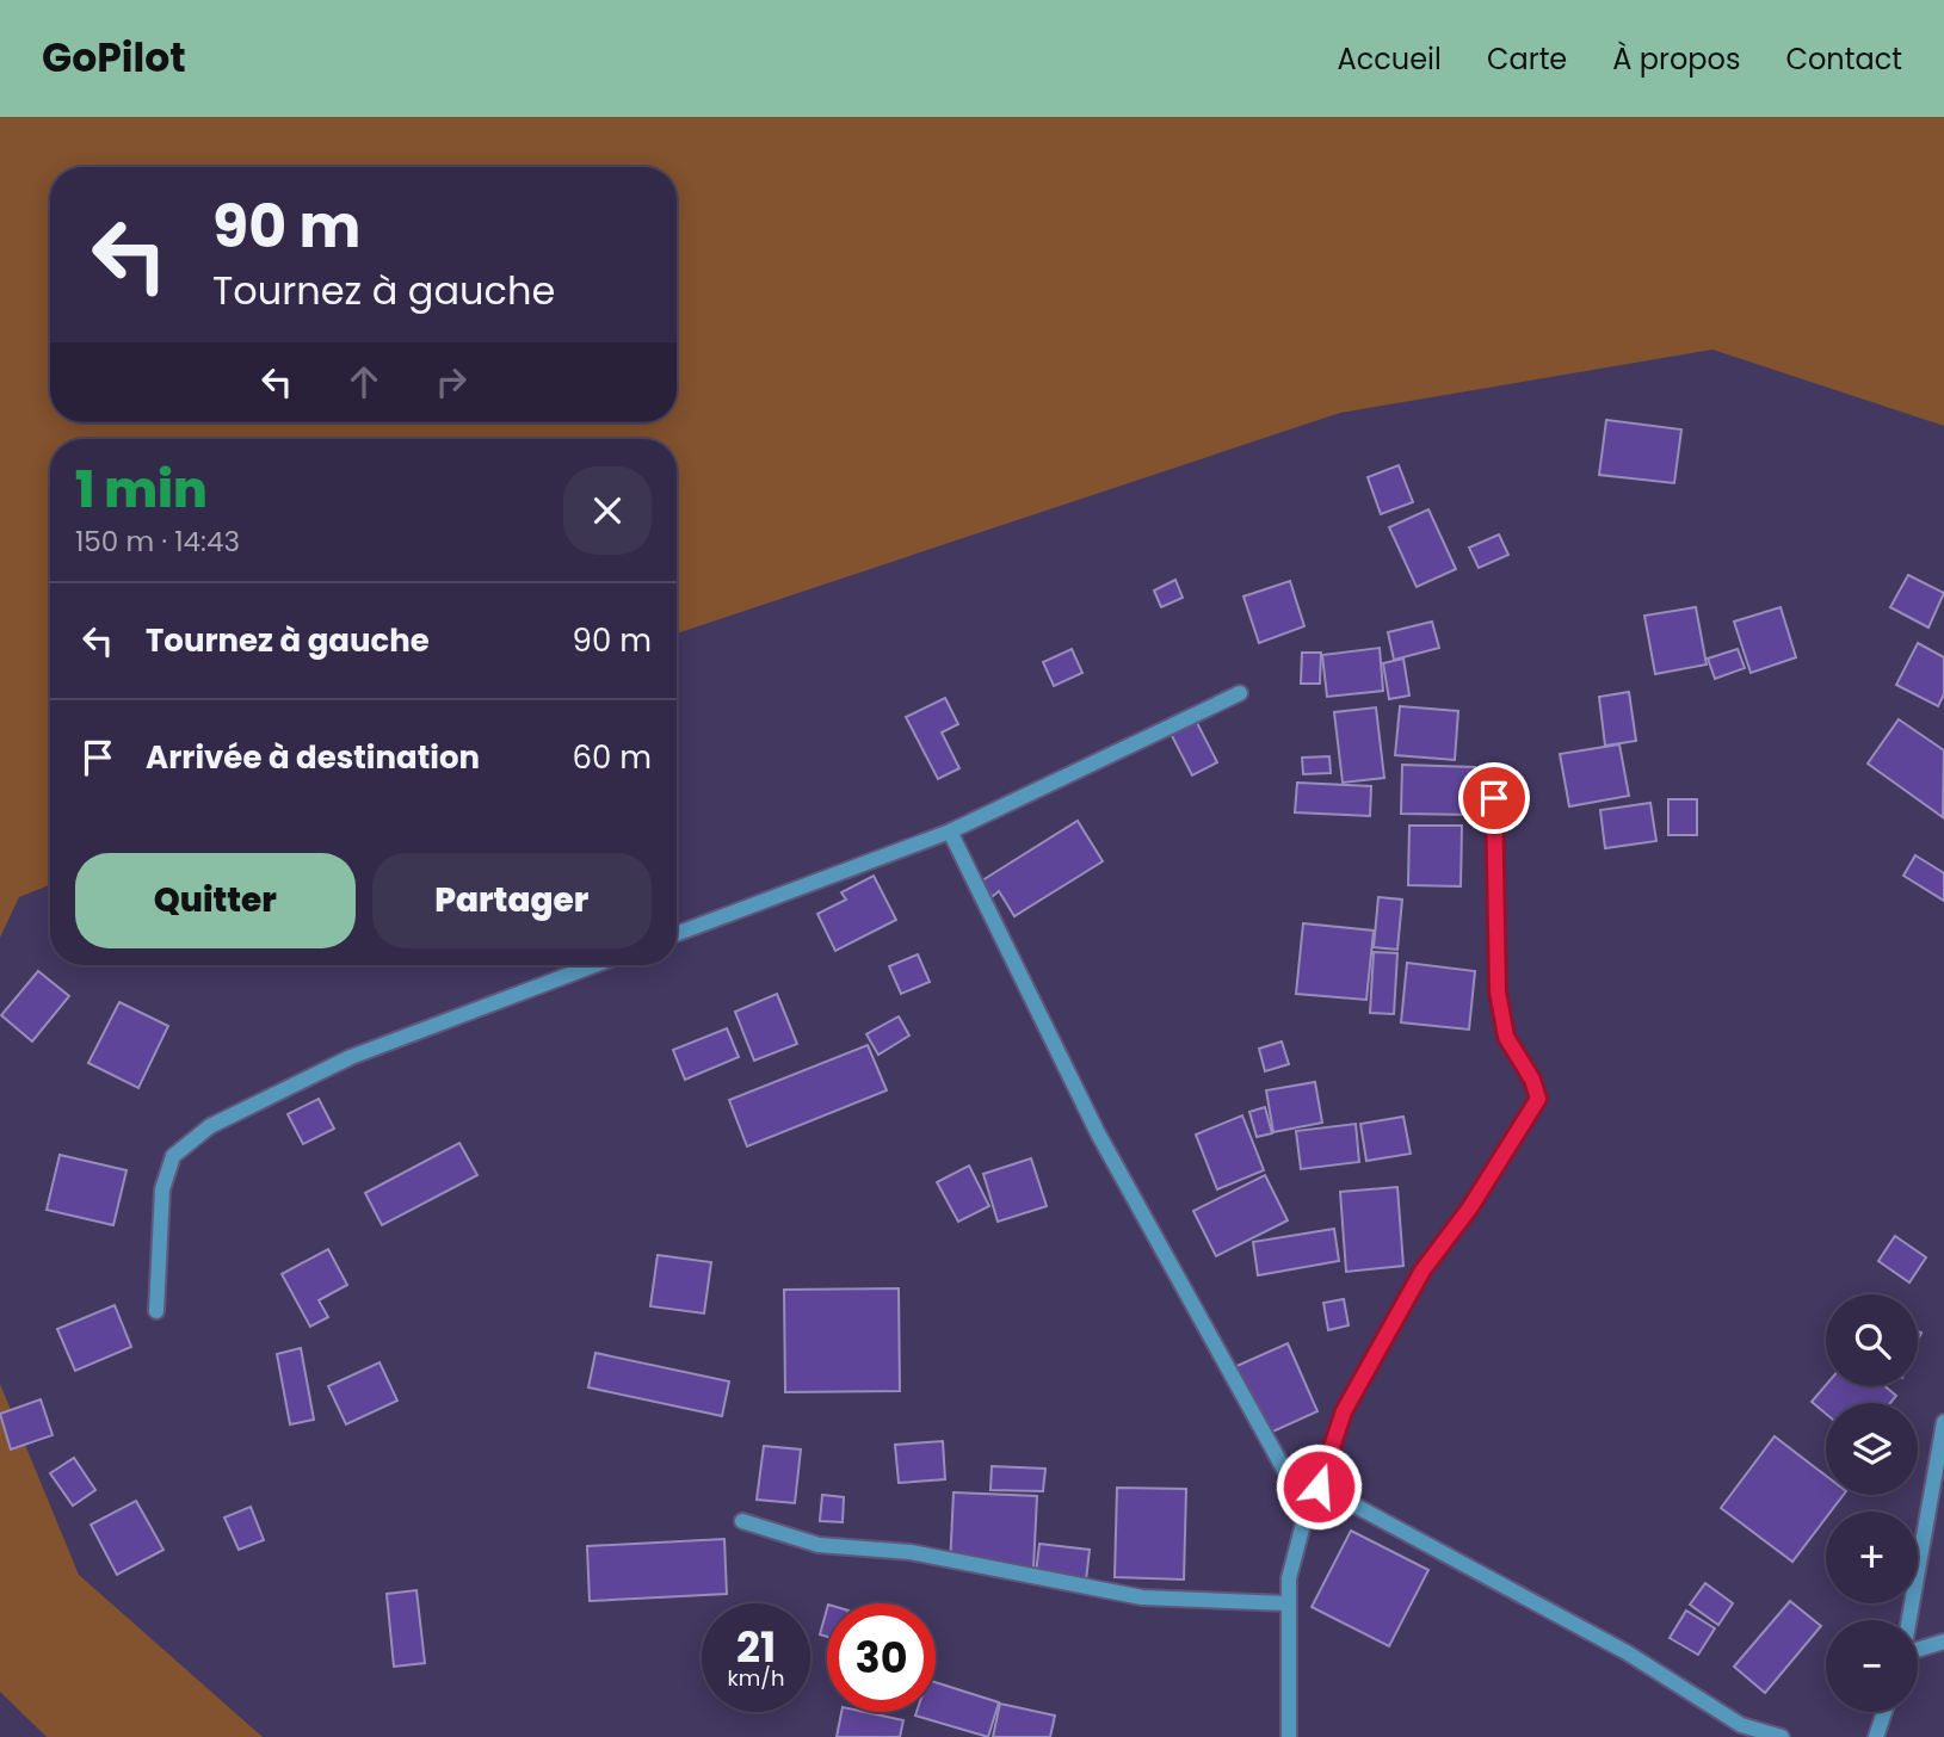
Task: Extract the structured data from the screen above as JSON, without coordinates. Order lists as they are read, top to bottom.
{
  "page": {
    "header": "GoPilot",
    "nav": [
      "Accueil",
      "Carte",
      "À propos",
      "Contact"
    ],
    "turn": ["90 m", "Tournez à gauche"],
    "heading": ["1 min", "150 m · 14:43"],
    "list": [
      {
        "name": "Tournez à gauche",
        "value": "90 m"
      },
      {
        "name": "Arrivée à destination",
        "value": "60 m"
      }
    ],
    "buttons": ["Quitter", "Partager"],
    "map_buttons": ["+", "−"],
    "speed": "21 km/h",
    "limit": "30"
  }
}
